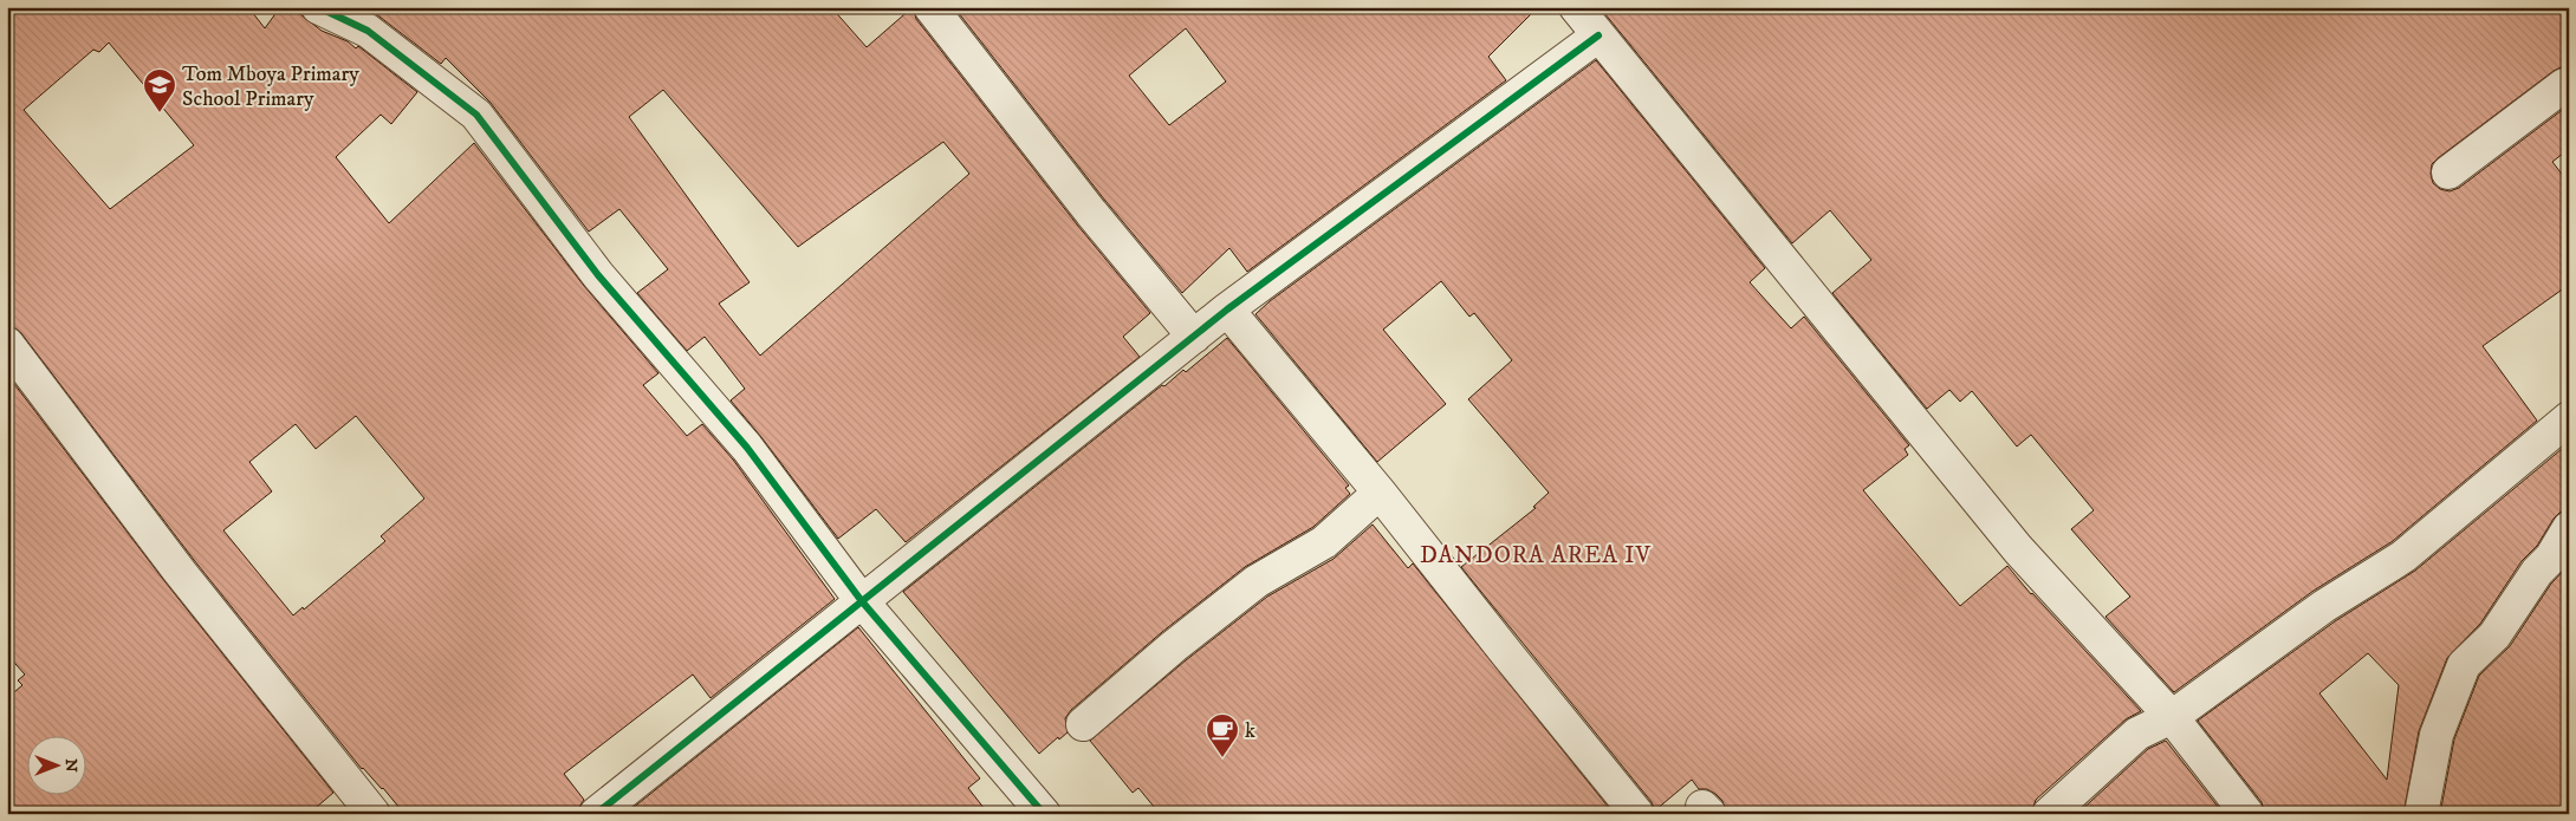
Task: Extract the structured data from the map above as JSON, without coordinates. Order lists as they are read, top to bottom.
{
  "districts": ["DANDORA AREA IV"],
  "places": {
    "school or university": ["Tom Mboya Primary School Primary"],
    "cafe": ["k"]
  },
  "north": "right"
}
